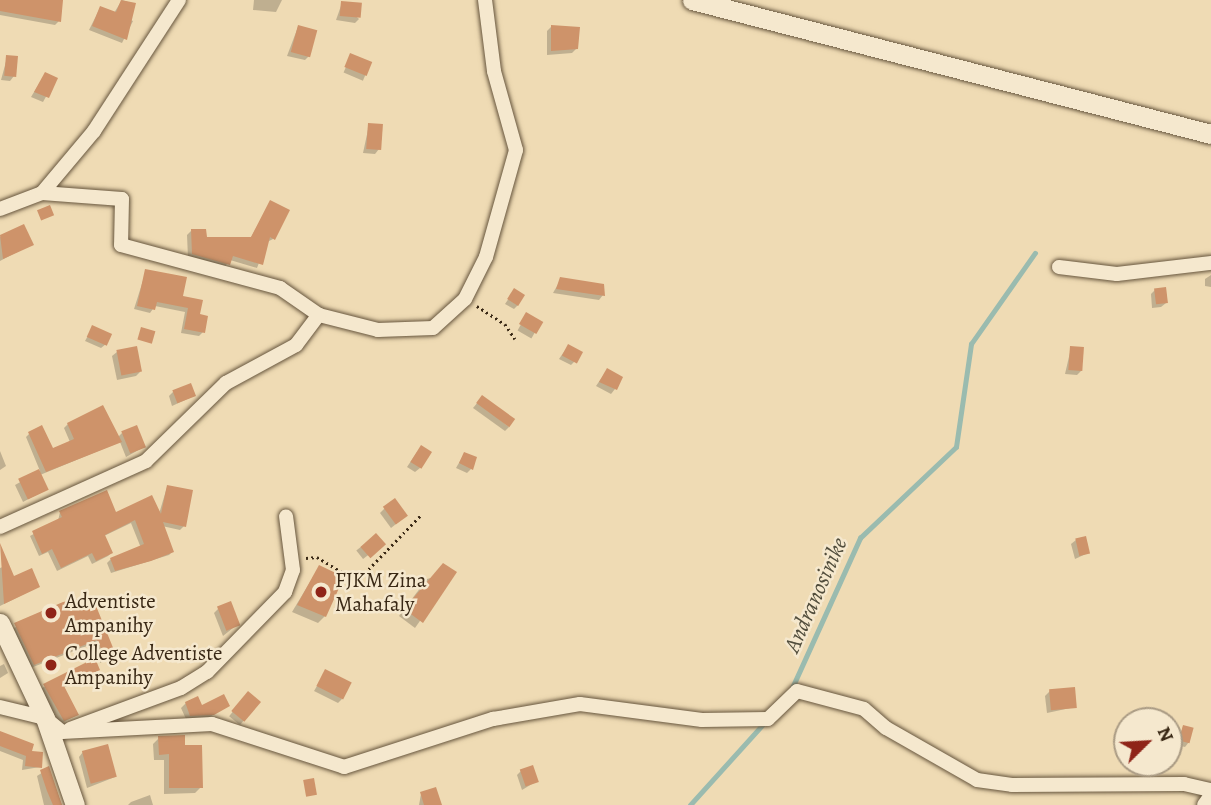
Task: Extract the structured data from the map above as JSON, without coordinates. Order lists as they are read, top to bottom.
{
  "water": ["Andranosinike"],
  "places": ["FJKM Zina Mahafaly", "Adventiste Ampanihy", "College Adventiste Ampanihy"],
  "north": "top right"
}
